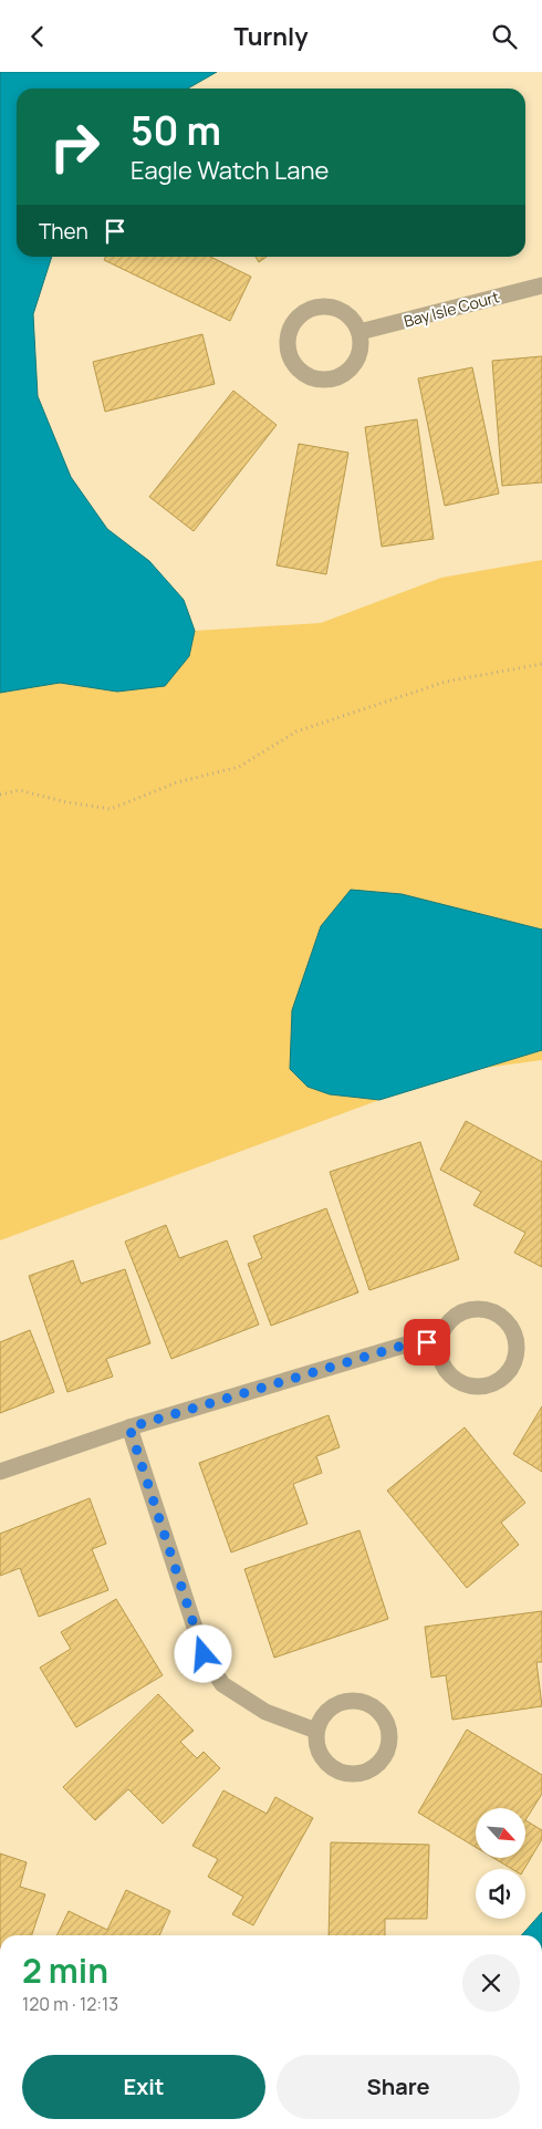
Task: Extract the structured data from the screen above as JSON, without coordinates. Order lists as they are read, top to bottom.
{
  "streets": {
    "street": ["Bay Isle Court"]
  },
  "north": "bottom right",
  "page": {
    "header": "Turnly",
    "turn": ["50 m", "Eagle Watch Lane"],
    "then": "Then",
    "heading": ["2 min", "120 m · 12:13"],
    "buttons": ["Exit", "Share"]
  }
}
